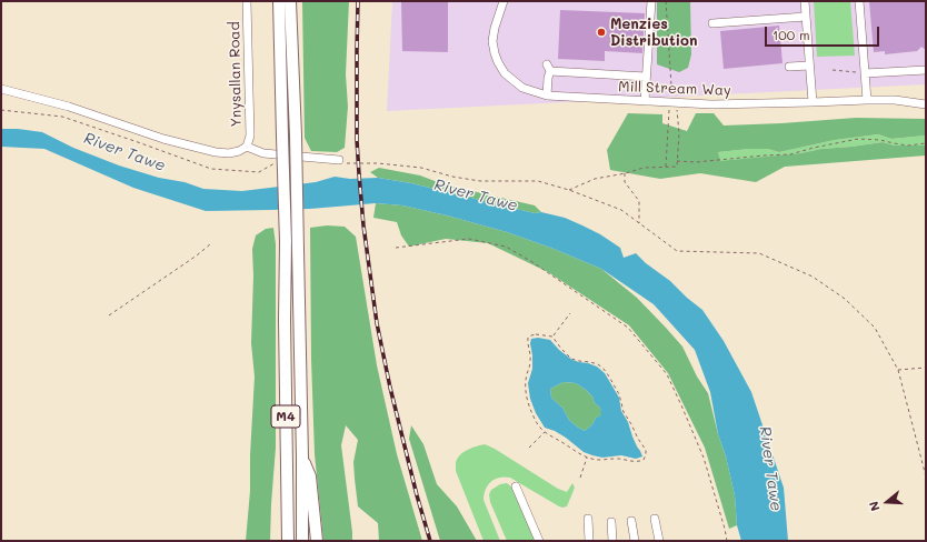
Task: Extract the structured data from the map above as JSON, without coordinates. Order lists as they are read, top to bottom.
{
  "streets": {
    "highway": ["M4"],
    "street": ["Ynysallan Road", "Mill Stream Way"]
  },
  "water": ["River Tawe"],
  "places": ["Menzies Distribution"],
  "scale_bar": "100 m",
  "north": "left"
}
